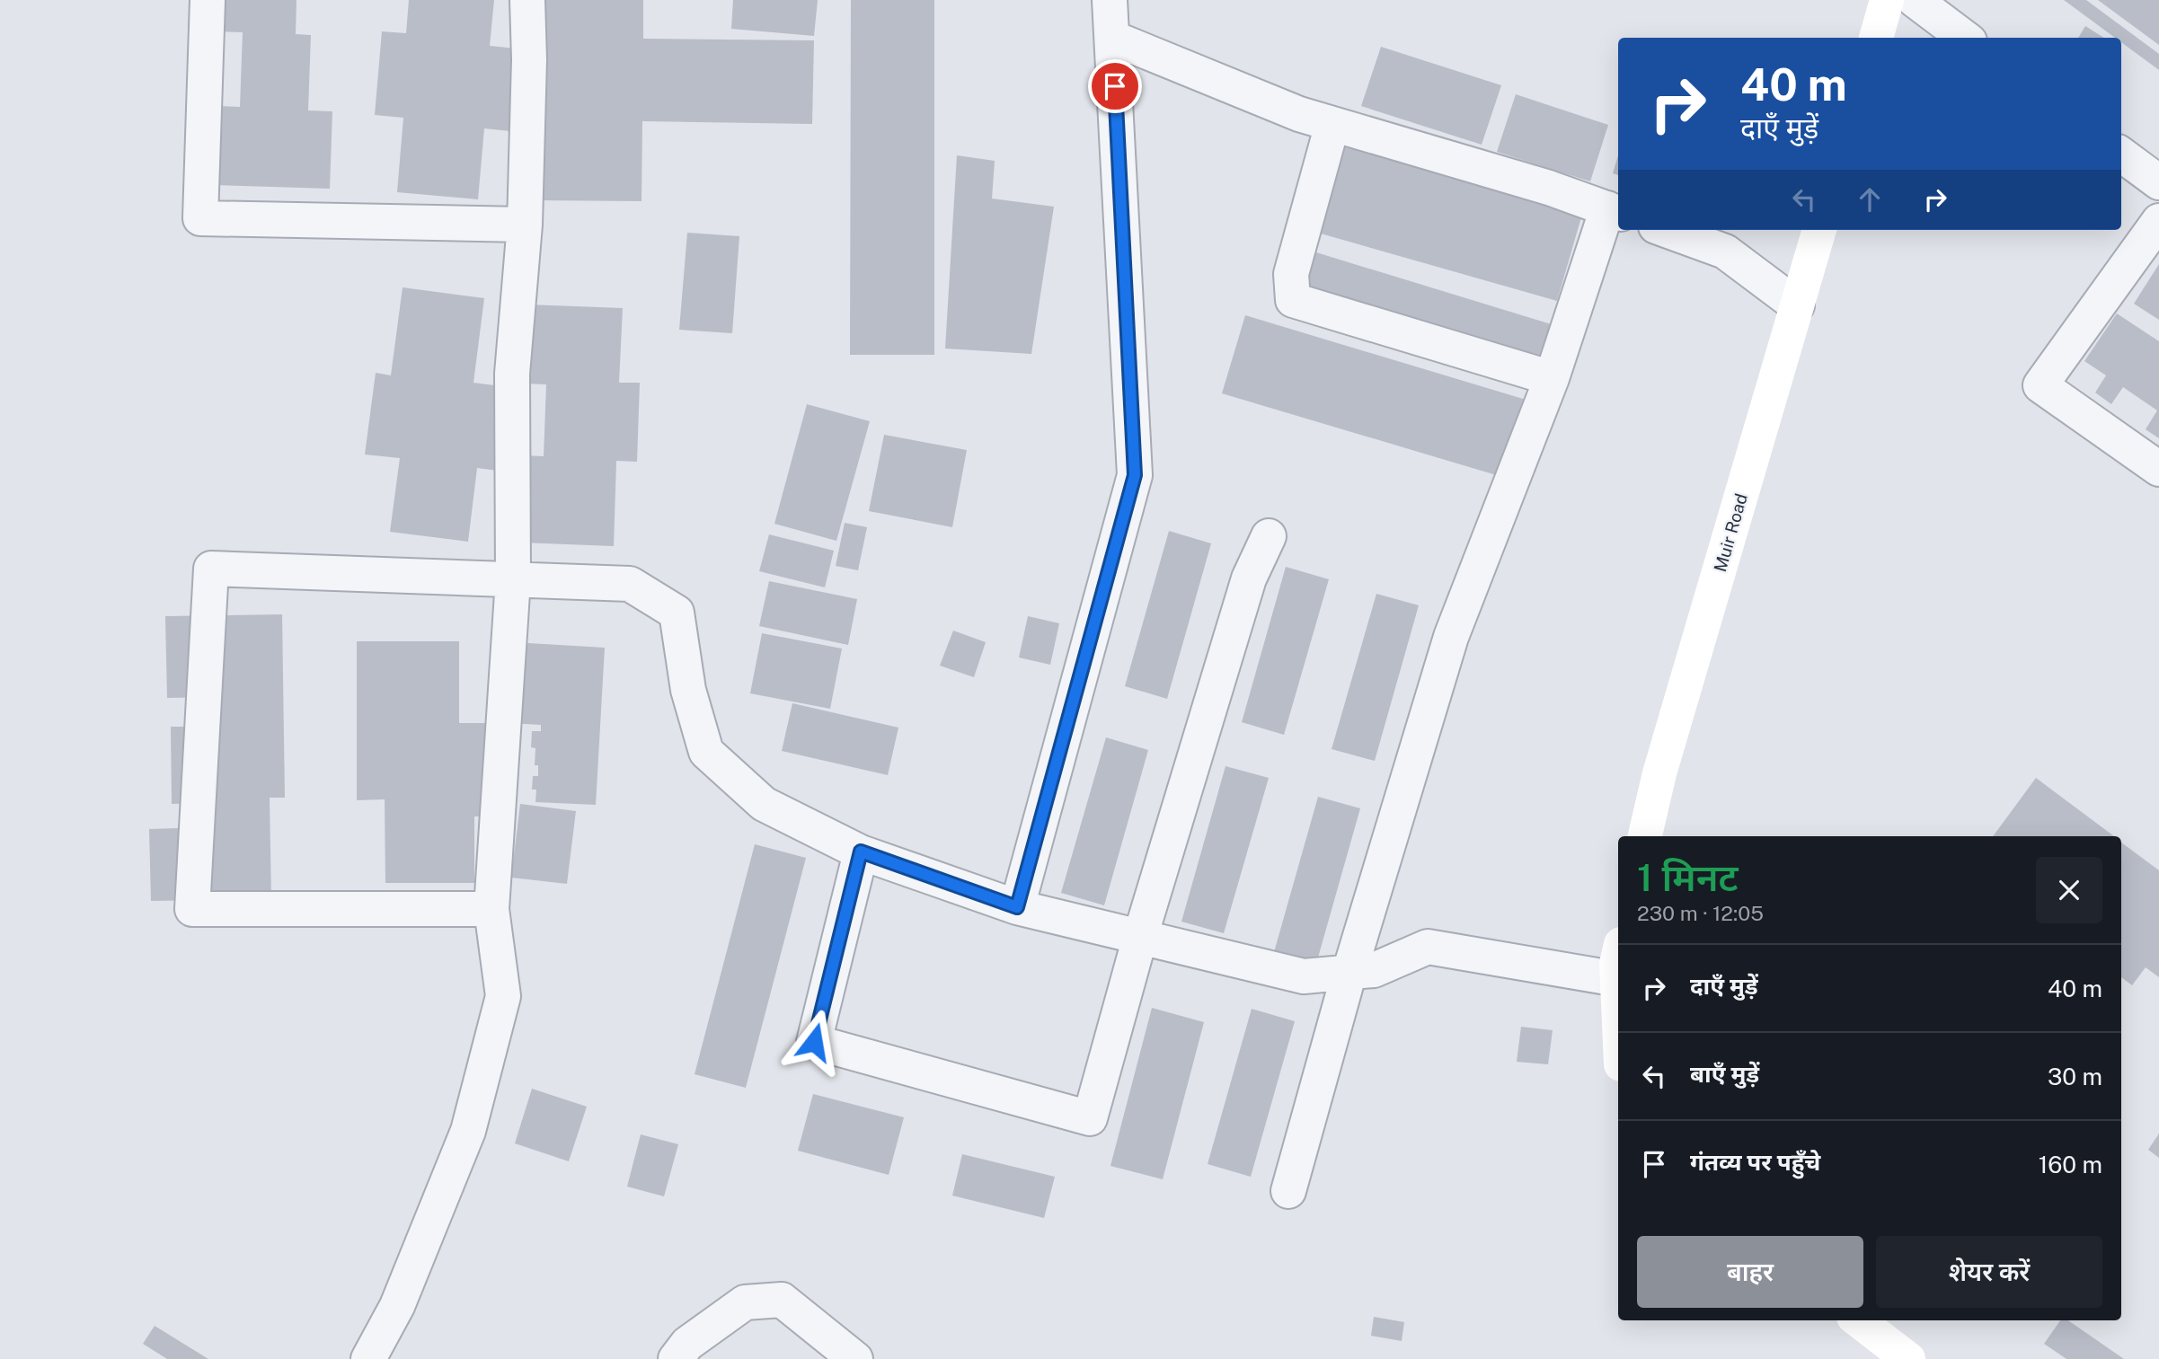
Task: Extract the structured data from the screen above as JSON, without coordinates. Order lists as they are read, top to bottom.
{
  "streets": {
    "main road": ["Muir Road"]
  },
  "page": {
    "turn": ["40 m", "दाएँ मुड़ें"],
    "heading": ["1 मिनट", "230 m · 12:05"],
    "list": [
      {
        "name": "दाएँ मुड़ें",
        "value": "40 m"
      },
      {
        "name": "बाएँ मुड़ें",
        "value": "30 m"
      },
      {
        "name": "गंतव्य पर पहुँचे",
        "value": "160 m"
      }
    ],
    "buttons": ["बाहर", "शेयर करें"]
  }
}
